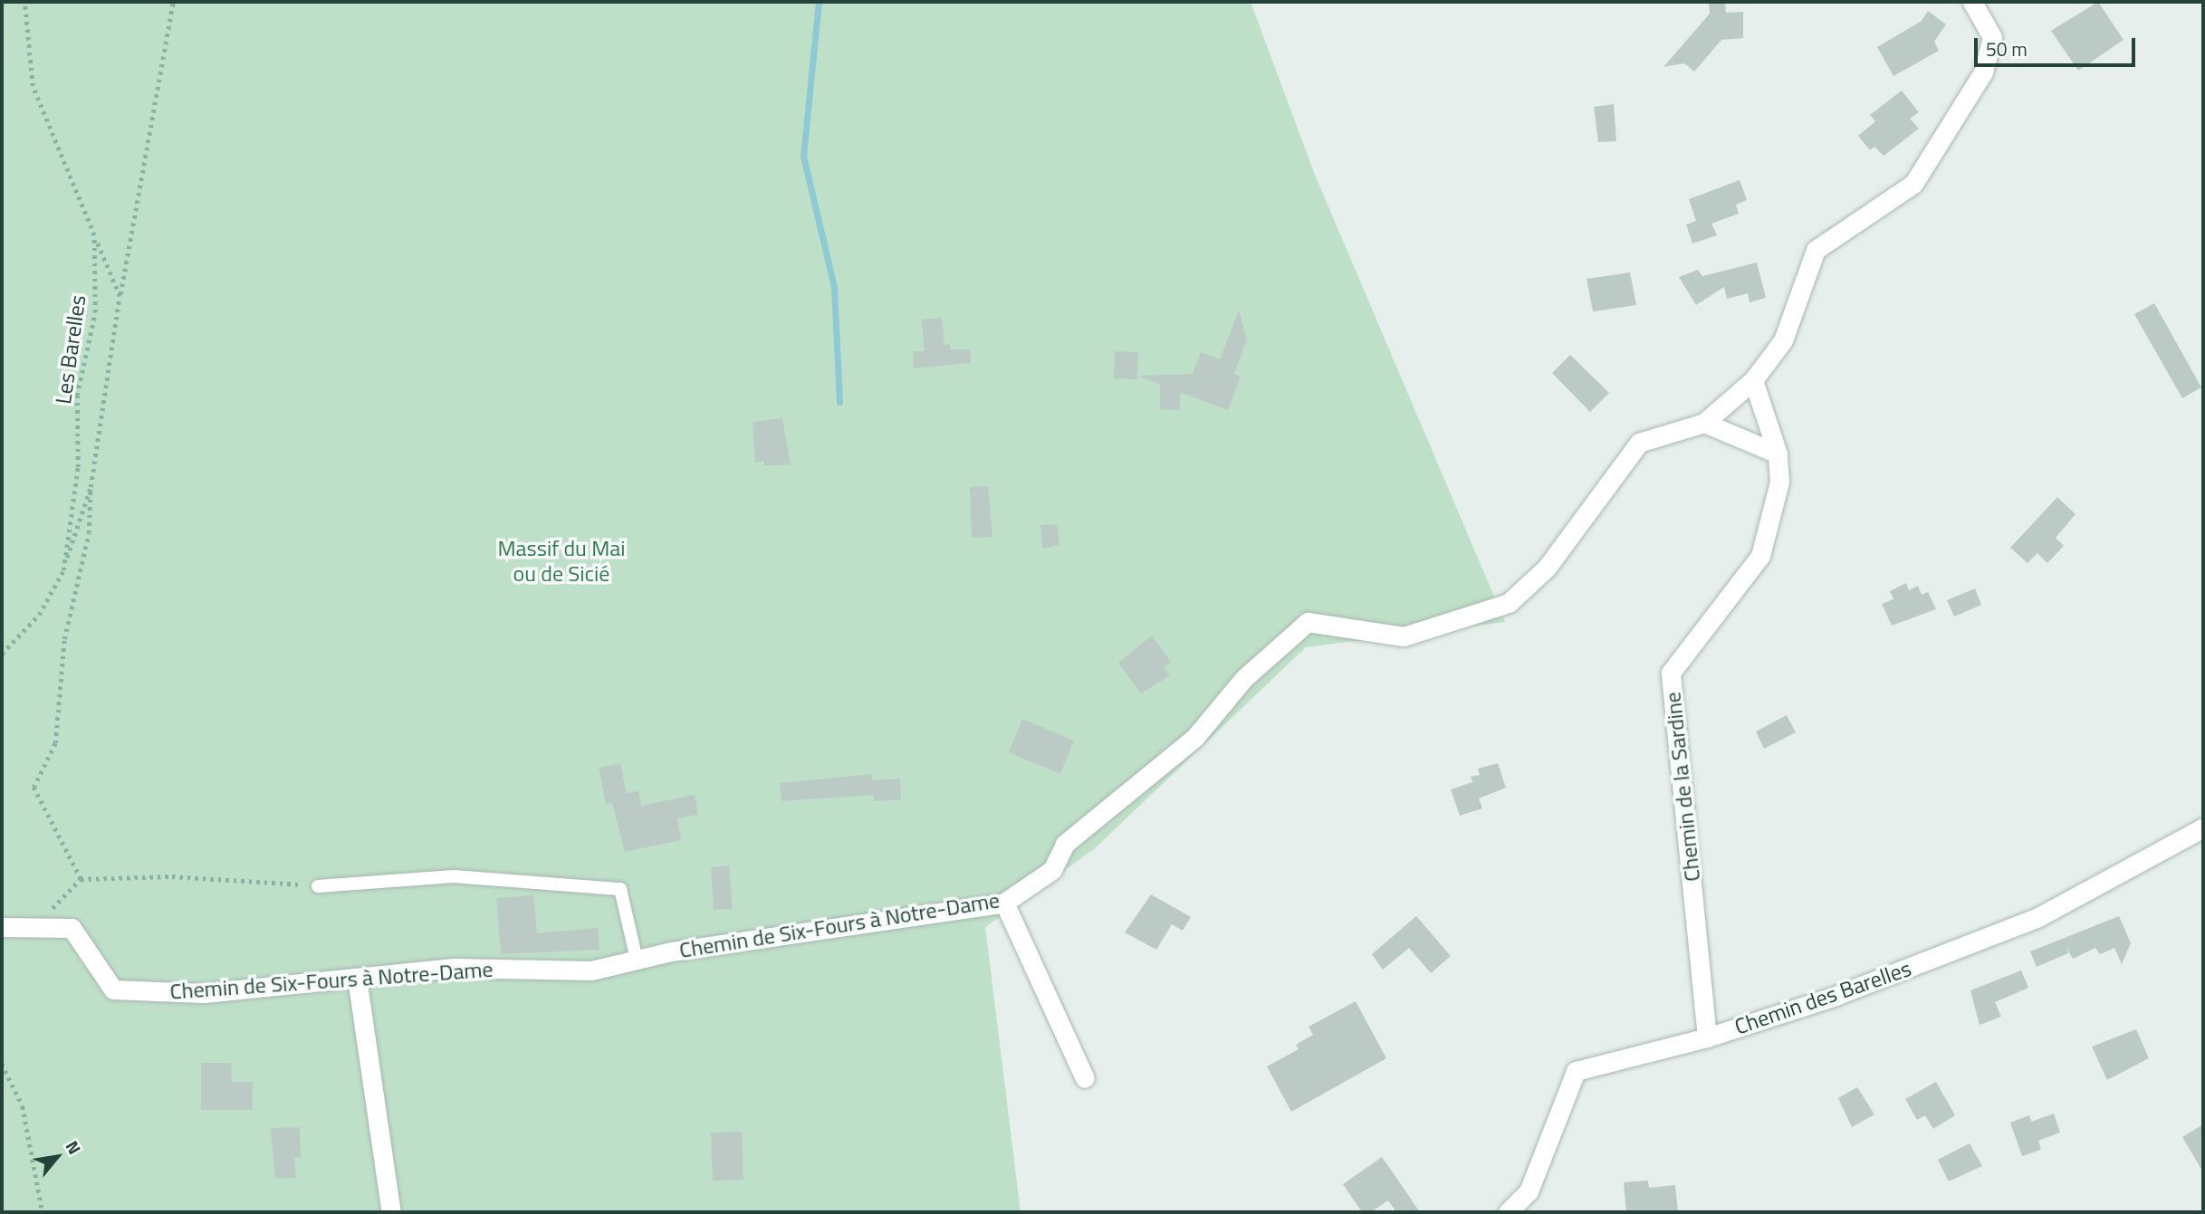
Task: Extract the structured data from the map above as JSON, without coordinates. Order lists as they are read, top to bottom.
{
  "streets": {
    "street": ["Chemin de la Sardine", "Chemin de Six-Fours à Notre-Dame", "Chemin des Barelles"],
    "path": ["Les Barelles"]
  },
  "crossings": [
    ["Chemin de la Sardine", "Chemin des Barelles"]
  ],
  "parks": ["Massif du Mai ou de Sicié"],
  "scale_bar": "50 m",
  "north": "top right"
}
